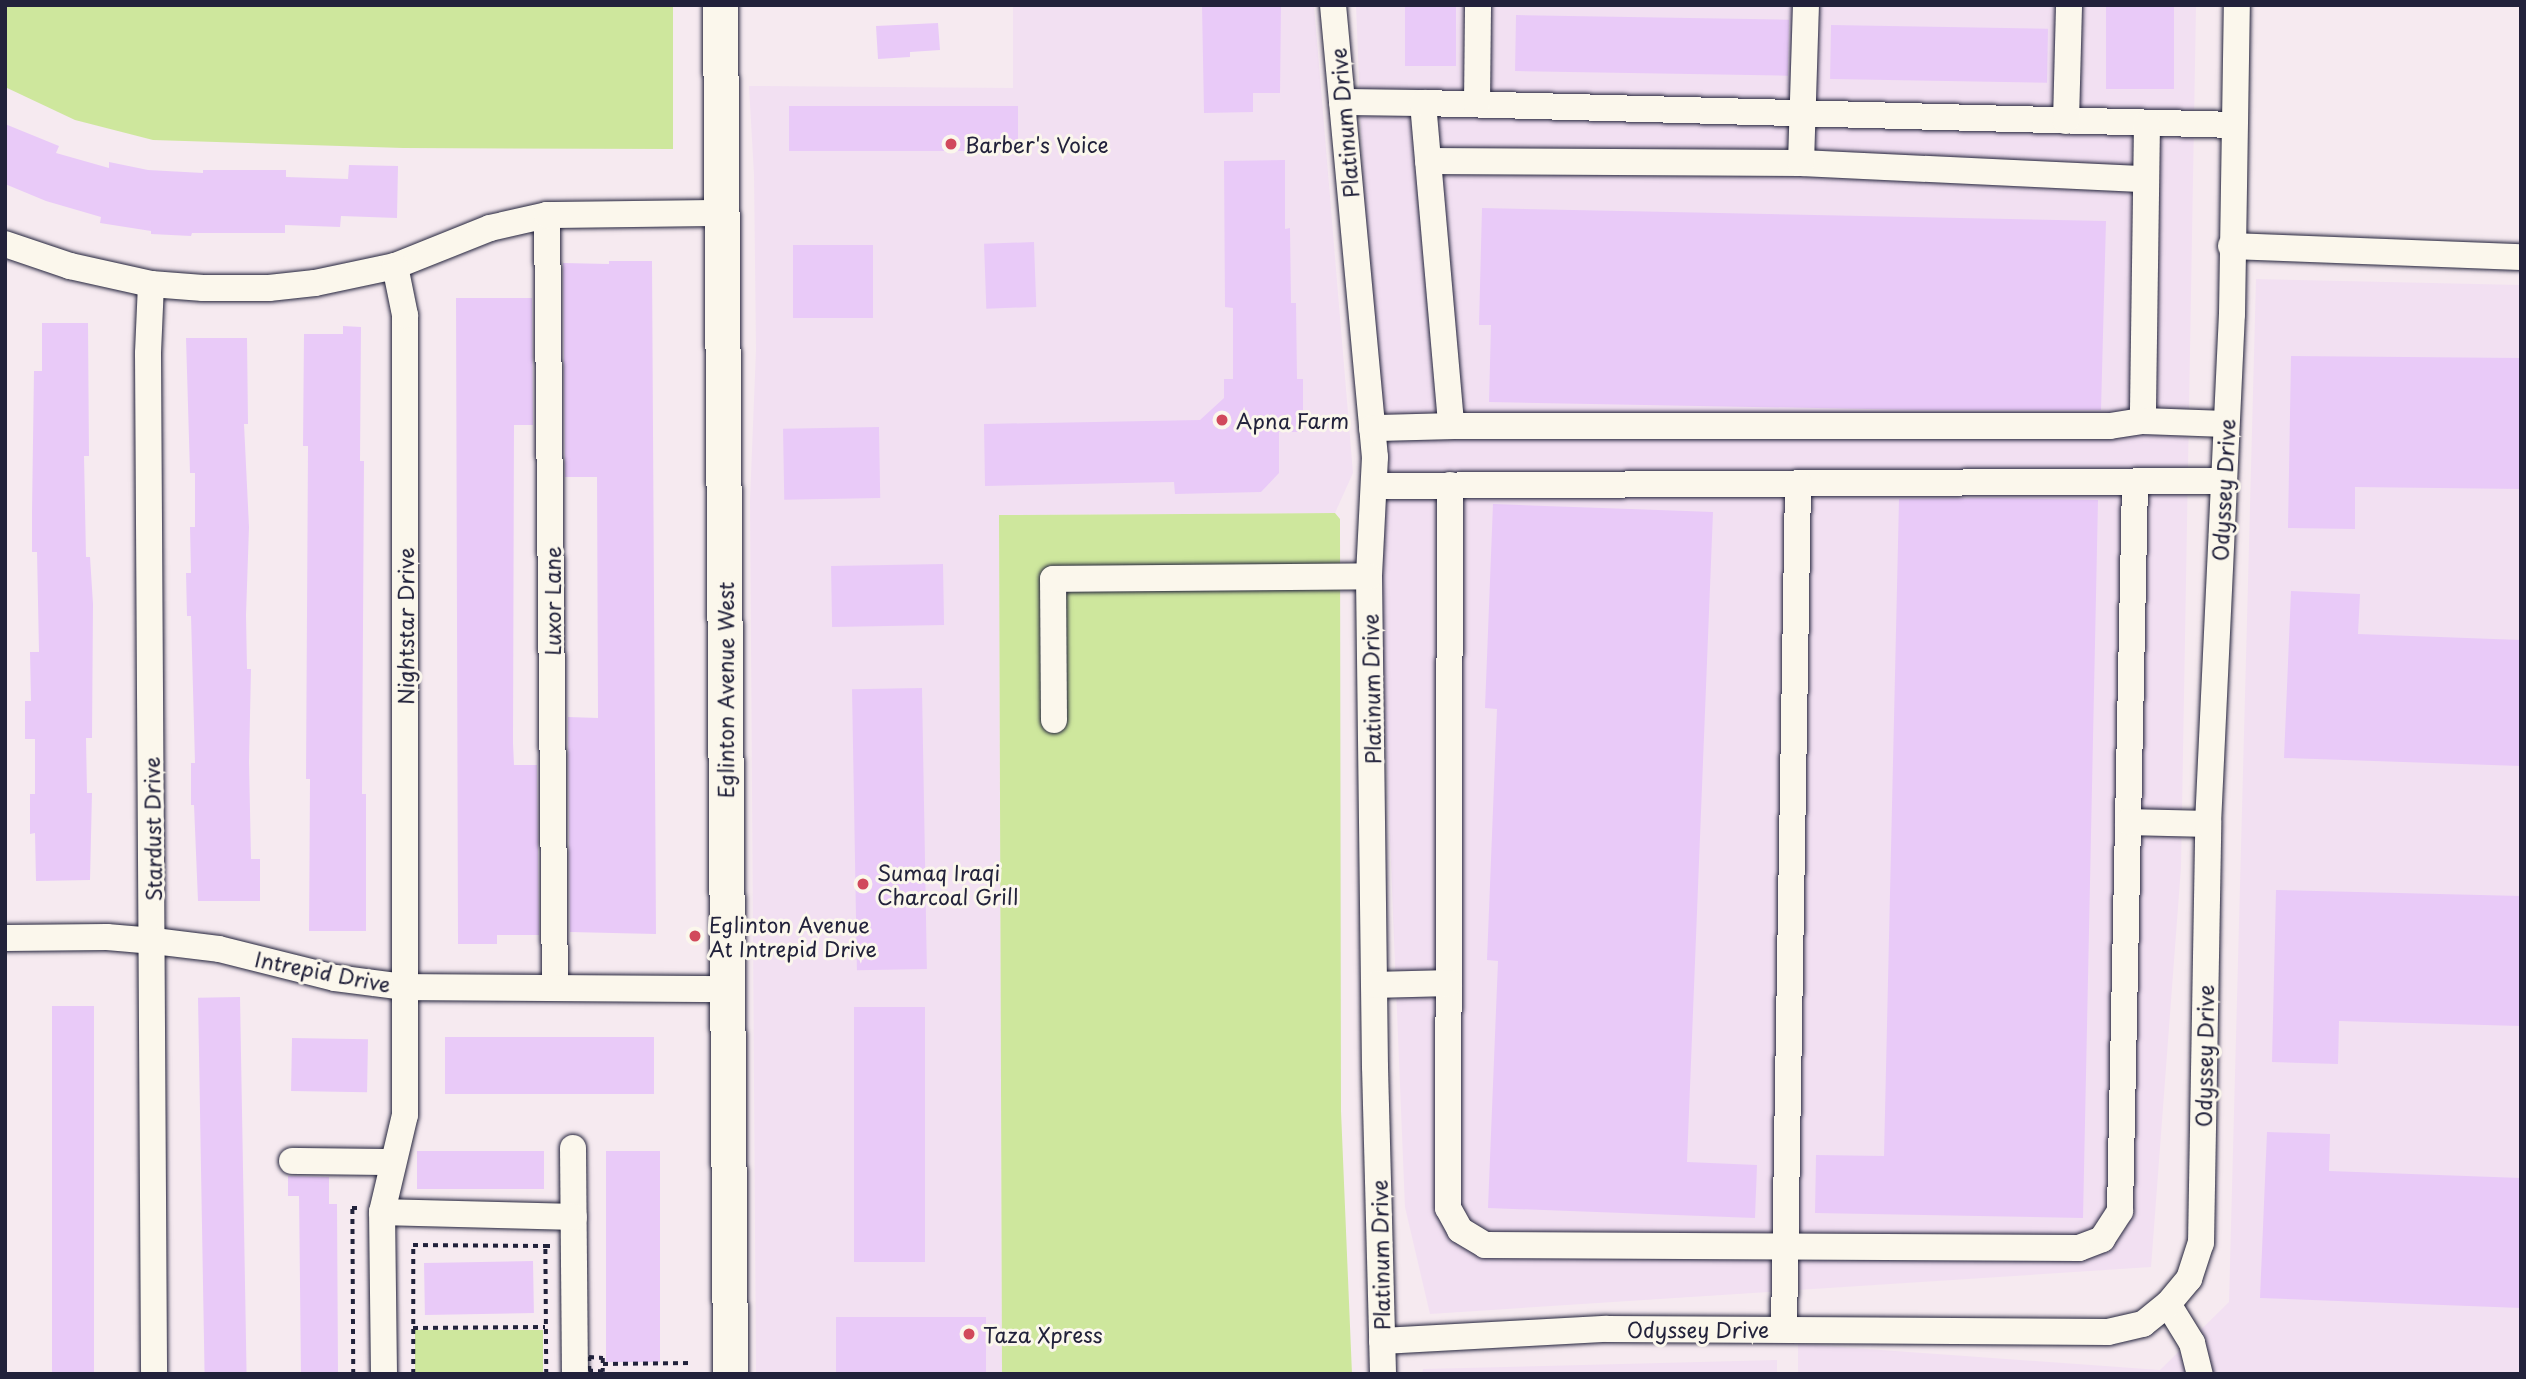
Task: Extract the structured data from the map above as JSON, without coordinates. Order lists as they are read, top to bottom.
{
  "streets": {
    "main road": ["Eglinton Avenue West"],
    "street": [
      "Platinum Drive",
      "Odyssey Drive",
      "Luxor Lane",
      "Nightstar Drive",
      "Stardust Drive",
      "Intrepid Drive"
    ]
  },
  "crossings": [
    ["Platinum Drive", "Odyssey Drive"],
    ["Luxor Lane", "Intrepid Drive"],
    ["Nightstar Drive", "Intrepid Drive"],
    ["Eglinton Avenue West", "Intrepid Drive"],
    ["Stardust Drive", "Intrepid Drive"]
  ],
  "places": [
    "Barber's Voice",
    "Apna Farm",
    "Sumaq Iraqi Charcoal Grill",
    "Eglinton Avenue At Intrepid Drive",
    "Taza Xpress"
  ]
}
